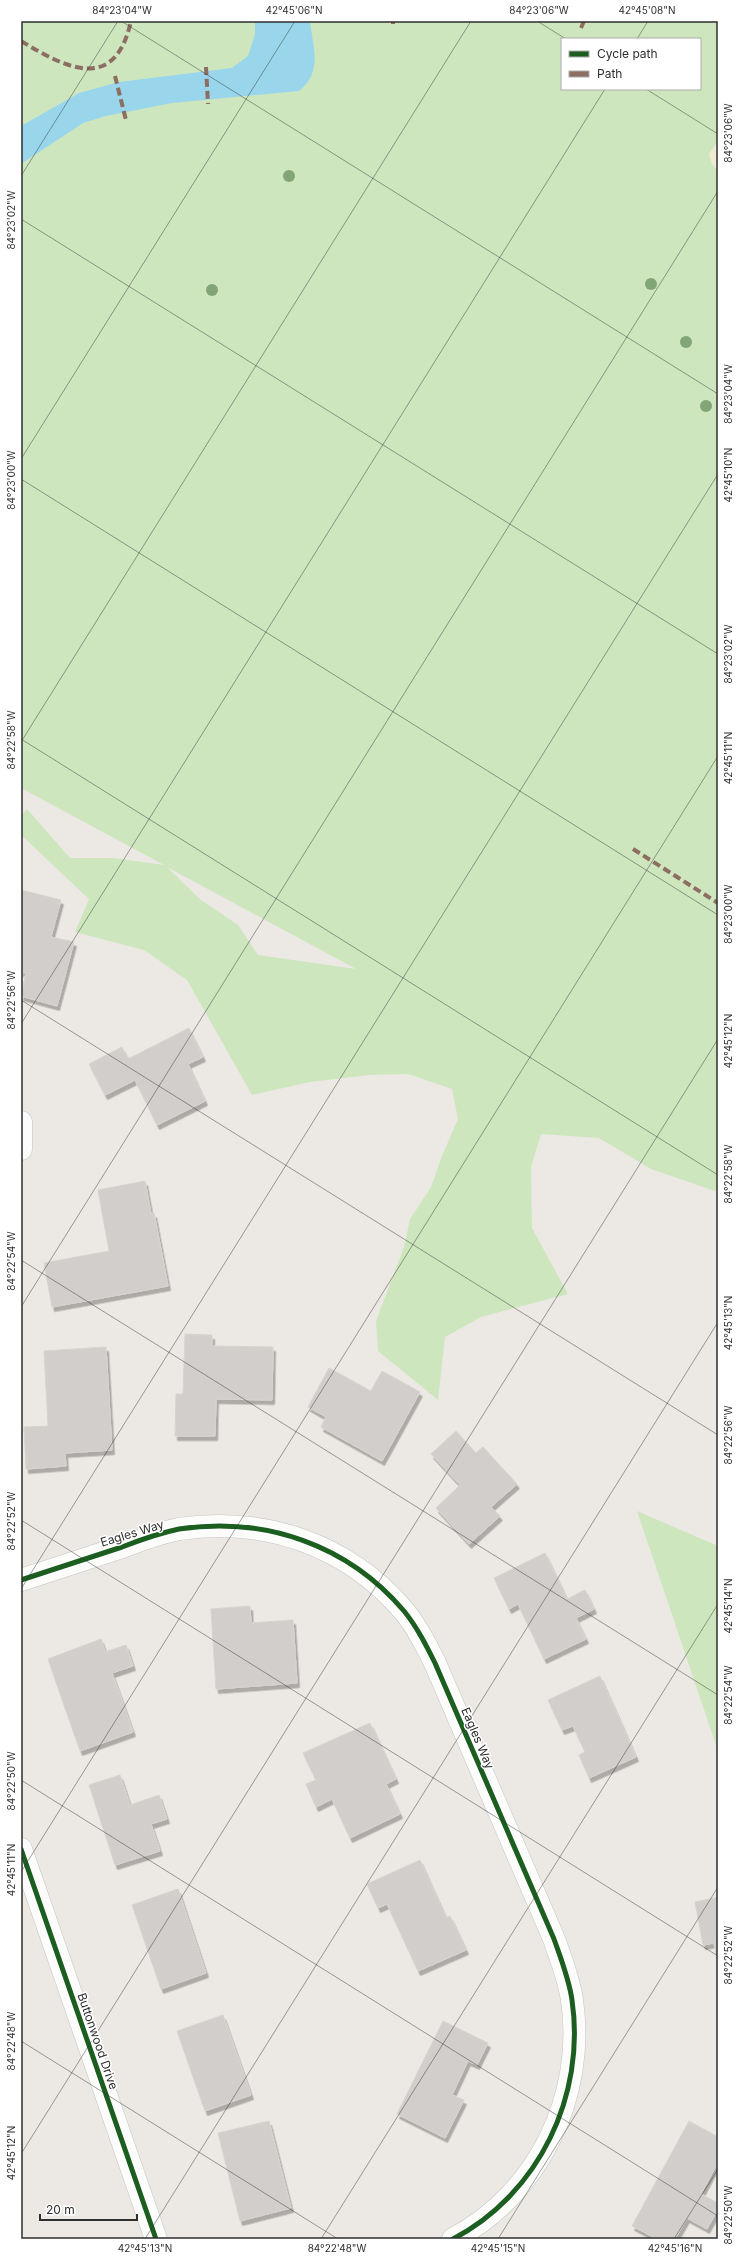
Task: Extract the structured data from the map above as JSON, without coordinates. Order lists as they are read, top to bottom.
{
  "streets": {
    "street": ["Eagles Way", "Buttonwood Drive"]
  },
  "legend": ["Cycle path", "Path"],
  "scale_bar": "20 m",
  "coordinates": [
    "84°23'04\"W",
    "42°45'06\"N",
    "84°23'06\"W",
    "42°45'08\"N",
    "84°23'02\"W",
    "42°45'10\"N",
    "84°23'00\"W",
    "84°22'58\"W",
    "42°45'11\"N",
    "84°22'56\"W",
    "42°45'12\"N",
    "84°22'54\"W",
    "42°45'13\"N",
    "84°22'52\"W",
    "42°45'14\"N",
    "84°22'50\"W",
    "84°22'48\"W",
    "42°45'15\"N",
    "42°45'16\"N"
  ]
}
